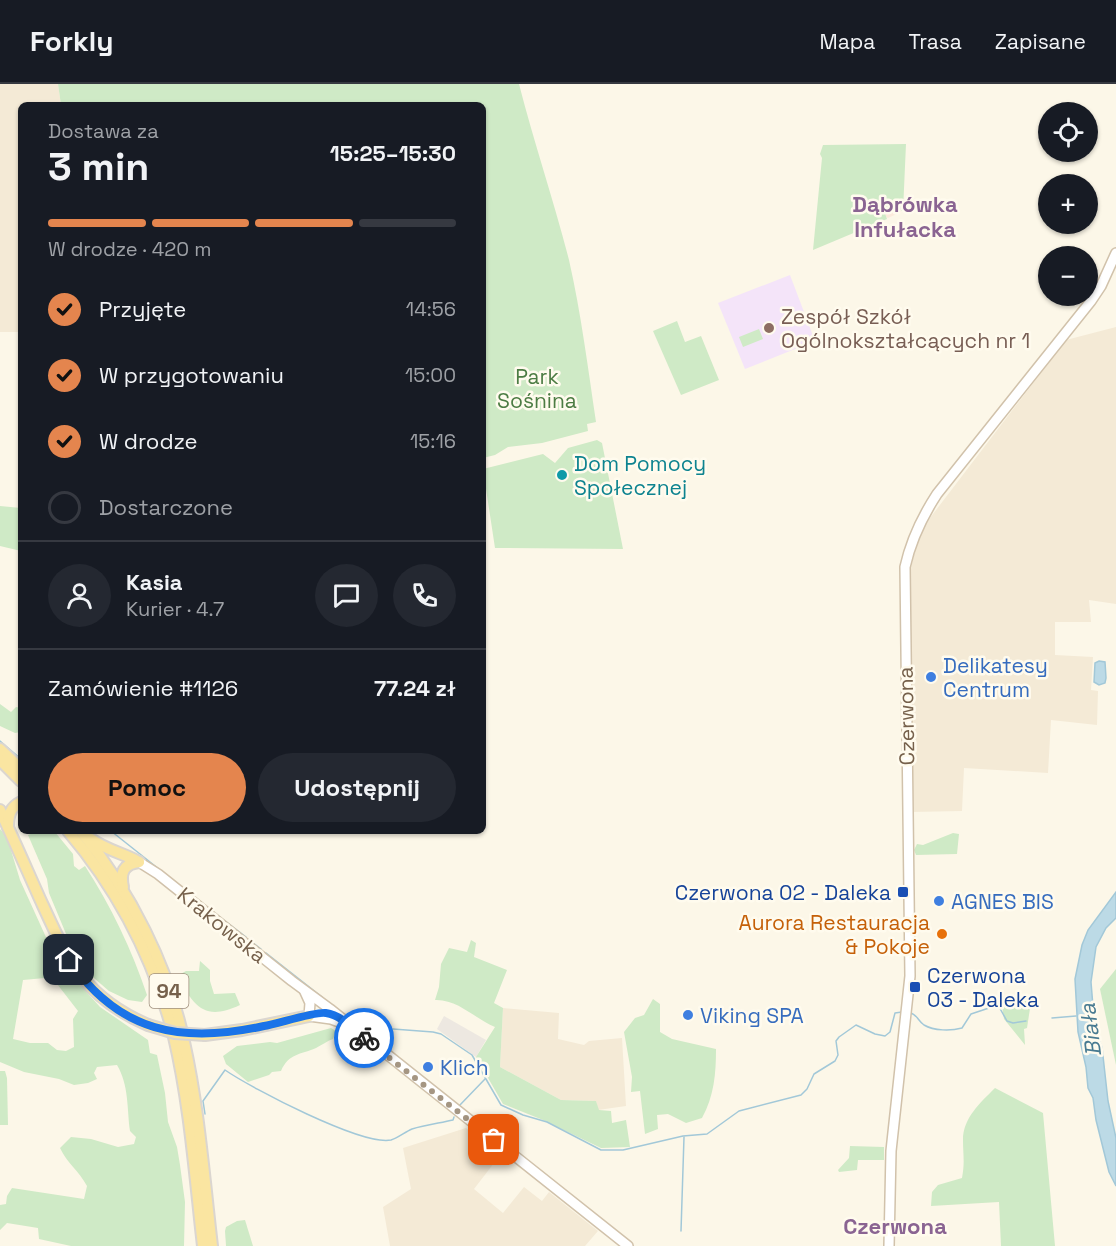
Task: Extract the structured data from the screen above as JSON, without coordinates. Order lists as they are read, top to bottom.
{
  "streets": {
    "main road": ["Czerwona", "Krakowska", "94"]
  },
  "districts": ["Dąbrówka Infułacka", "Czerwona"],
  "water": ["Biała"],
  "parks": ["Park Sośnina"],
  "places": {
    "other": [
      "Zespół Szkół Ogólnokształcących nr 1",
      "Dom Pomocy Społecznej",
      "Delikatesy Centrum",
      "AGNES BIS",
      "Aurora Restauracja & Pokoje",
      "Viking SPA",
      "Klich"
    ],
    "transit": ["Czerwona 02 - Daleka", "Czerwona 03 - Daleka"]
  },
  "page": {
    "header": "Forkly",
    "nav": ["Mapa", "Trasa", "Zapisane"],
    "map_buttons": ["+", "−"],
    "heading": ["3 min", "Dostawa za", "15:25–15:30"],
    "panel": [
      "Kasia",
      "Kurier · 4.7",
      "Zamówienie #1126",
      "77.24 zł"
    ],
    "bar": "W drodze · 420 m",
    "list": [
      ["Przyjęte", "14:56"],
      ["W przygotowaniu", "15:00"],
      ["W drodze", "15:16"],
      "Dostarczone"
    ],
    "buttons": ["Pomoc", "Udostępnij"]
  }
}
